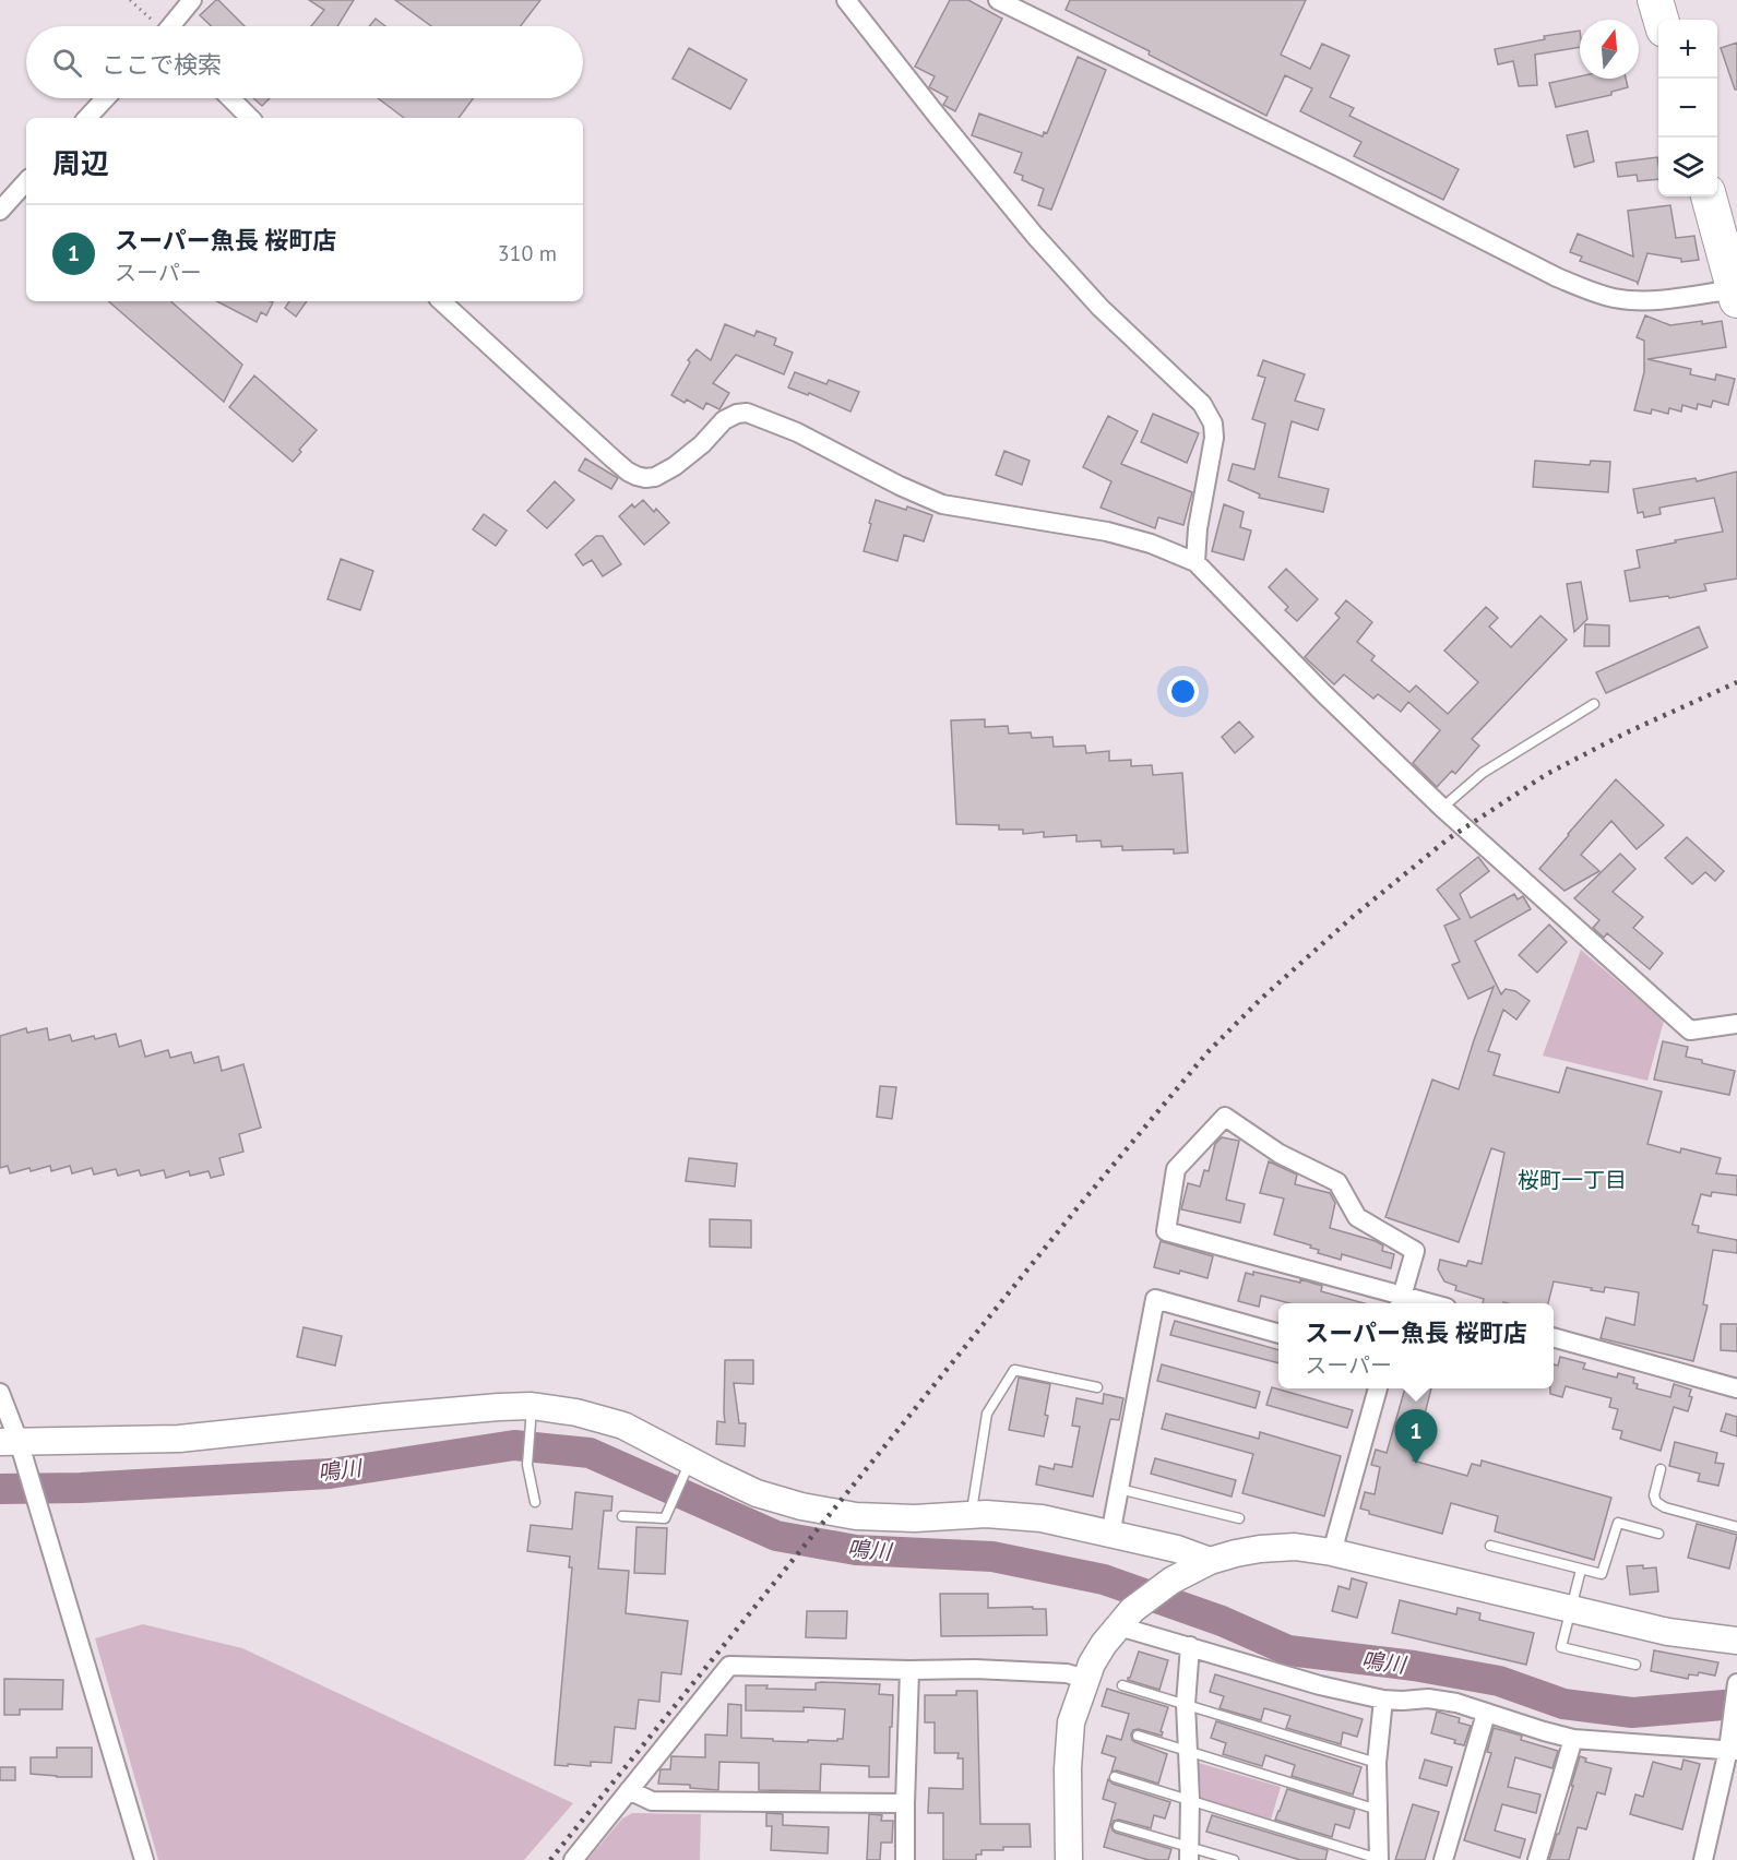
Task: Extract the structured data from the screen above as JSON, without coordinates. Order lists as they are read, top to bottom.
{
  "districts": ["桜町一丁目"],
  "water": ["鳴川"],
  "north": "top",
  "page": {
    "map_buttons": ["+", "−"],
    "search": "ここで検索",
    "heading": "周辺",
    "list": [
      {
        "mark": "1",
        "name": "スーパー魚長 桜町店",
        "note": "スーパー",
        "value": "310 m"
      }
    ],
    "popup": ["スーパー魚長 桜町店", "スーパー"],
    "pins": "1"
  }
}
